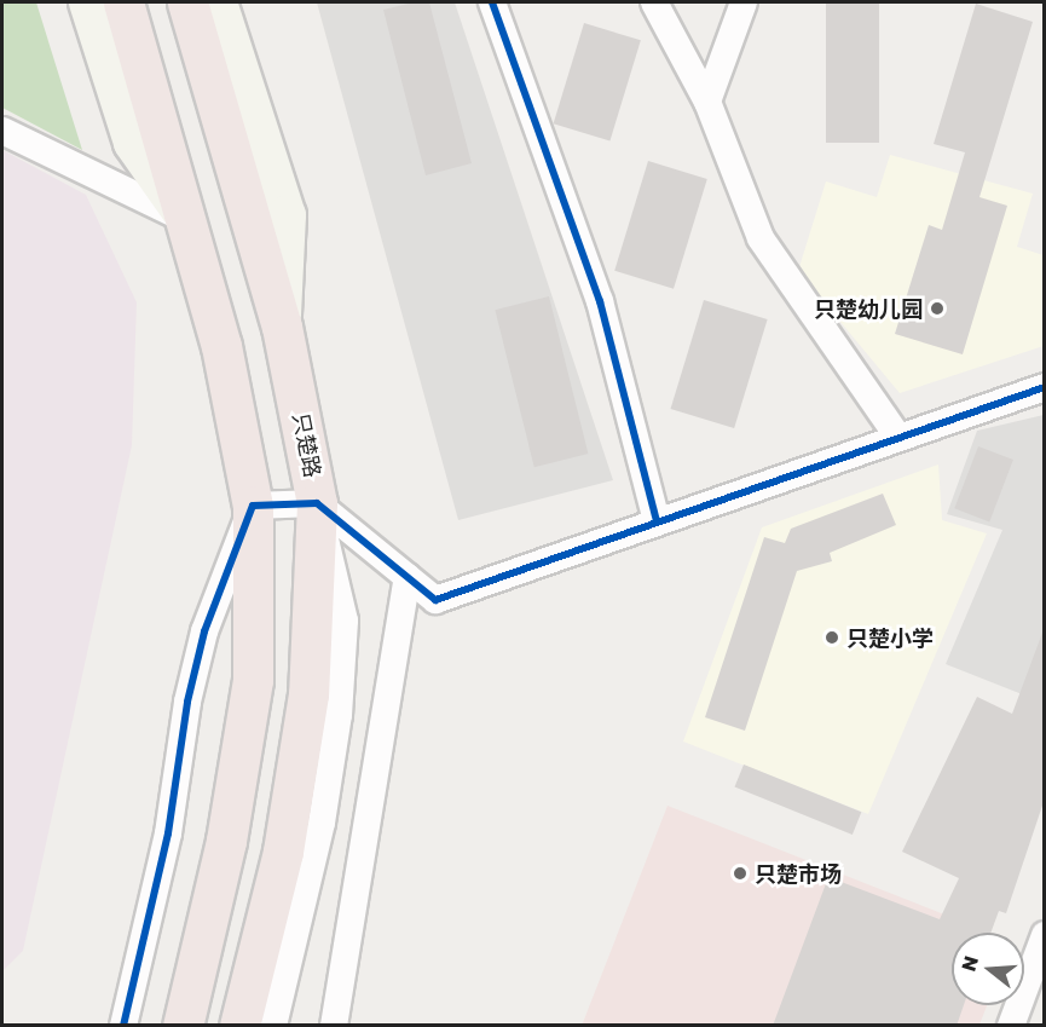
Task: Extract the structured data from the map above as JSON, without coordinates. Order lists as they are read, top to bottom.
{
  "streets": {
    "highway": ["只楚路"]
  },
  "places": ["只楚幼儿园", "只楚小学", "只楚市场"],
  "north": "left"
}
